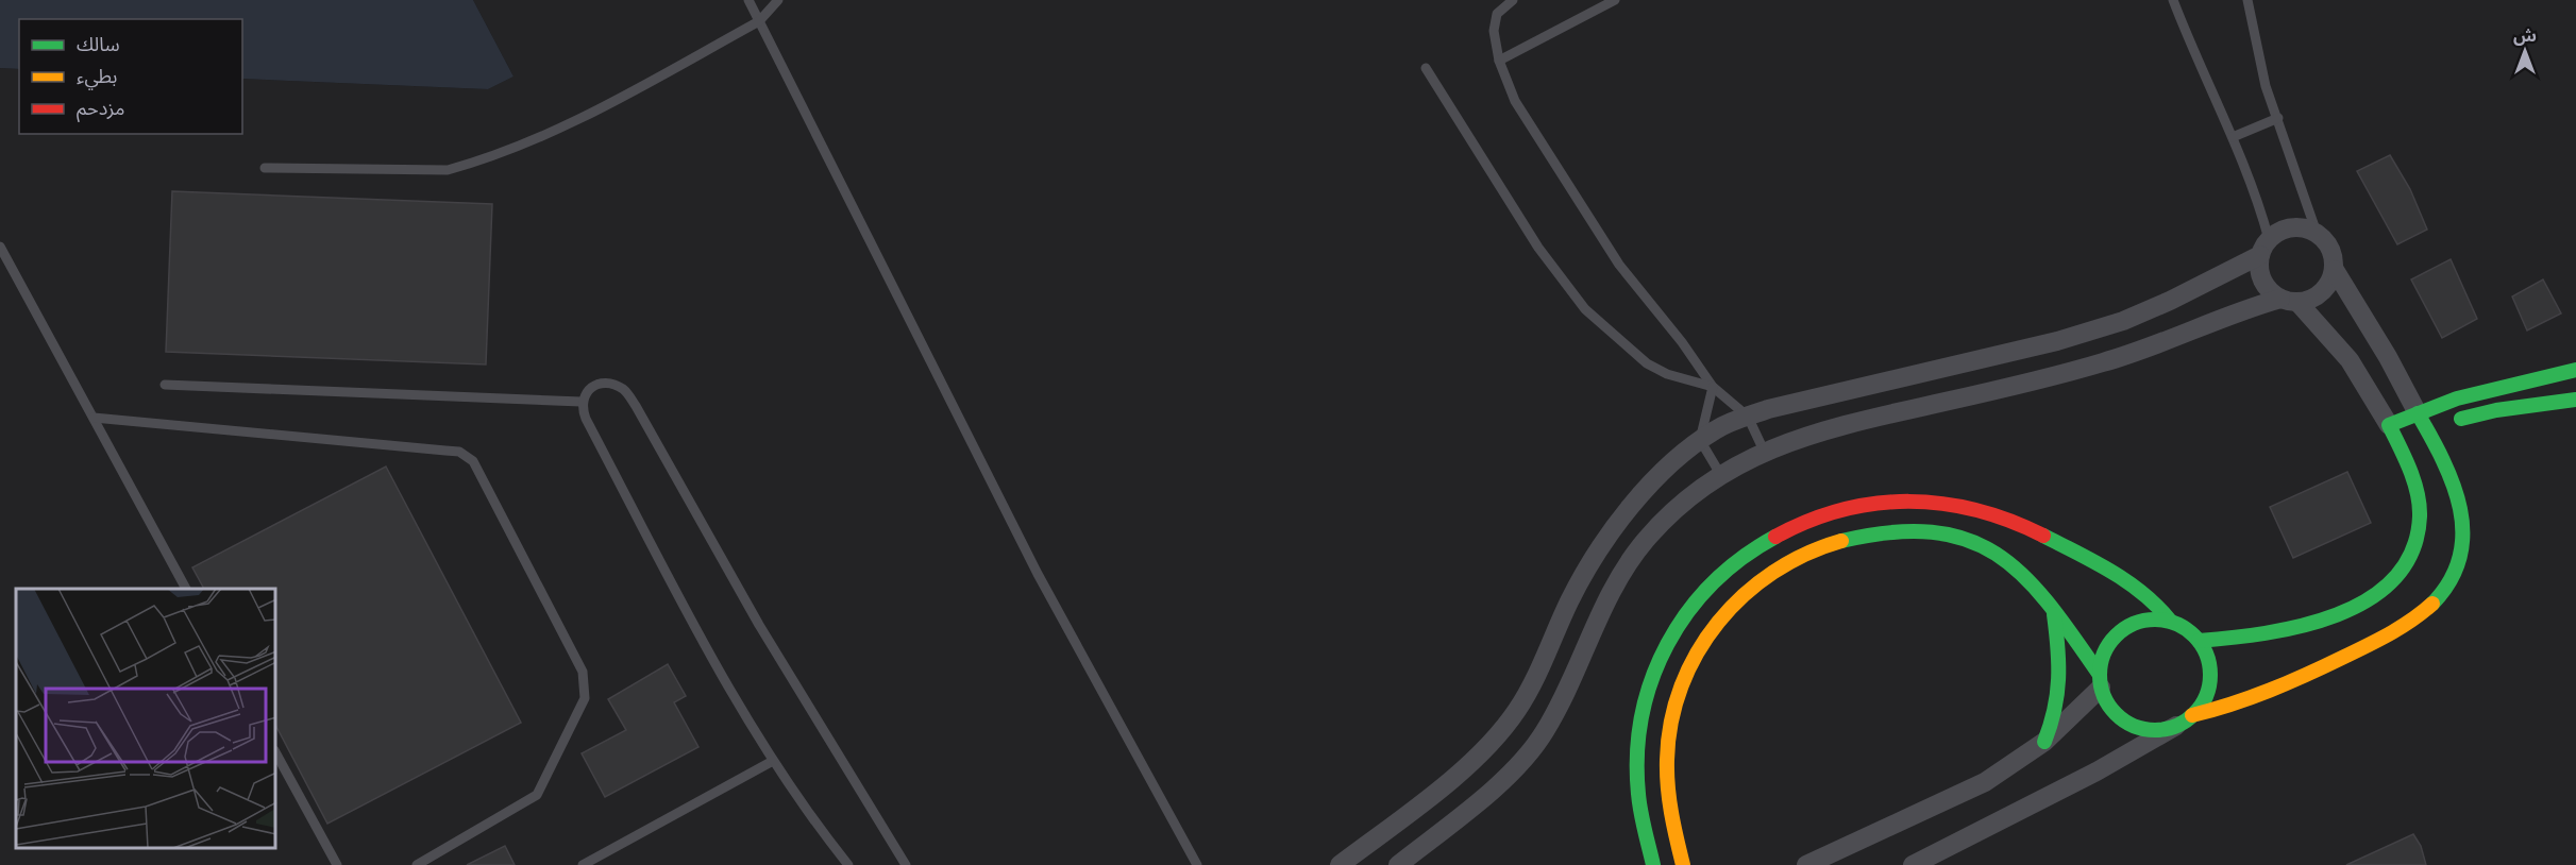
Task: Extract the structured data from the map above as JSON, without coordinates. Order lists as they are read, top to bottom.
{
  "legend": ["سالك", "بطيء", "مزدحم"],
  "north": "top"
}
